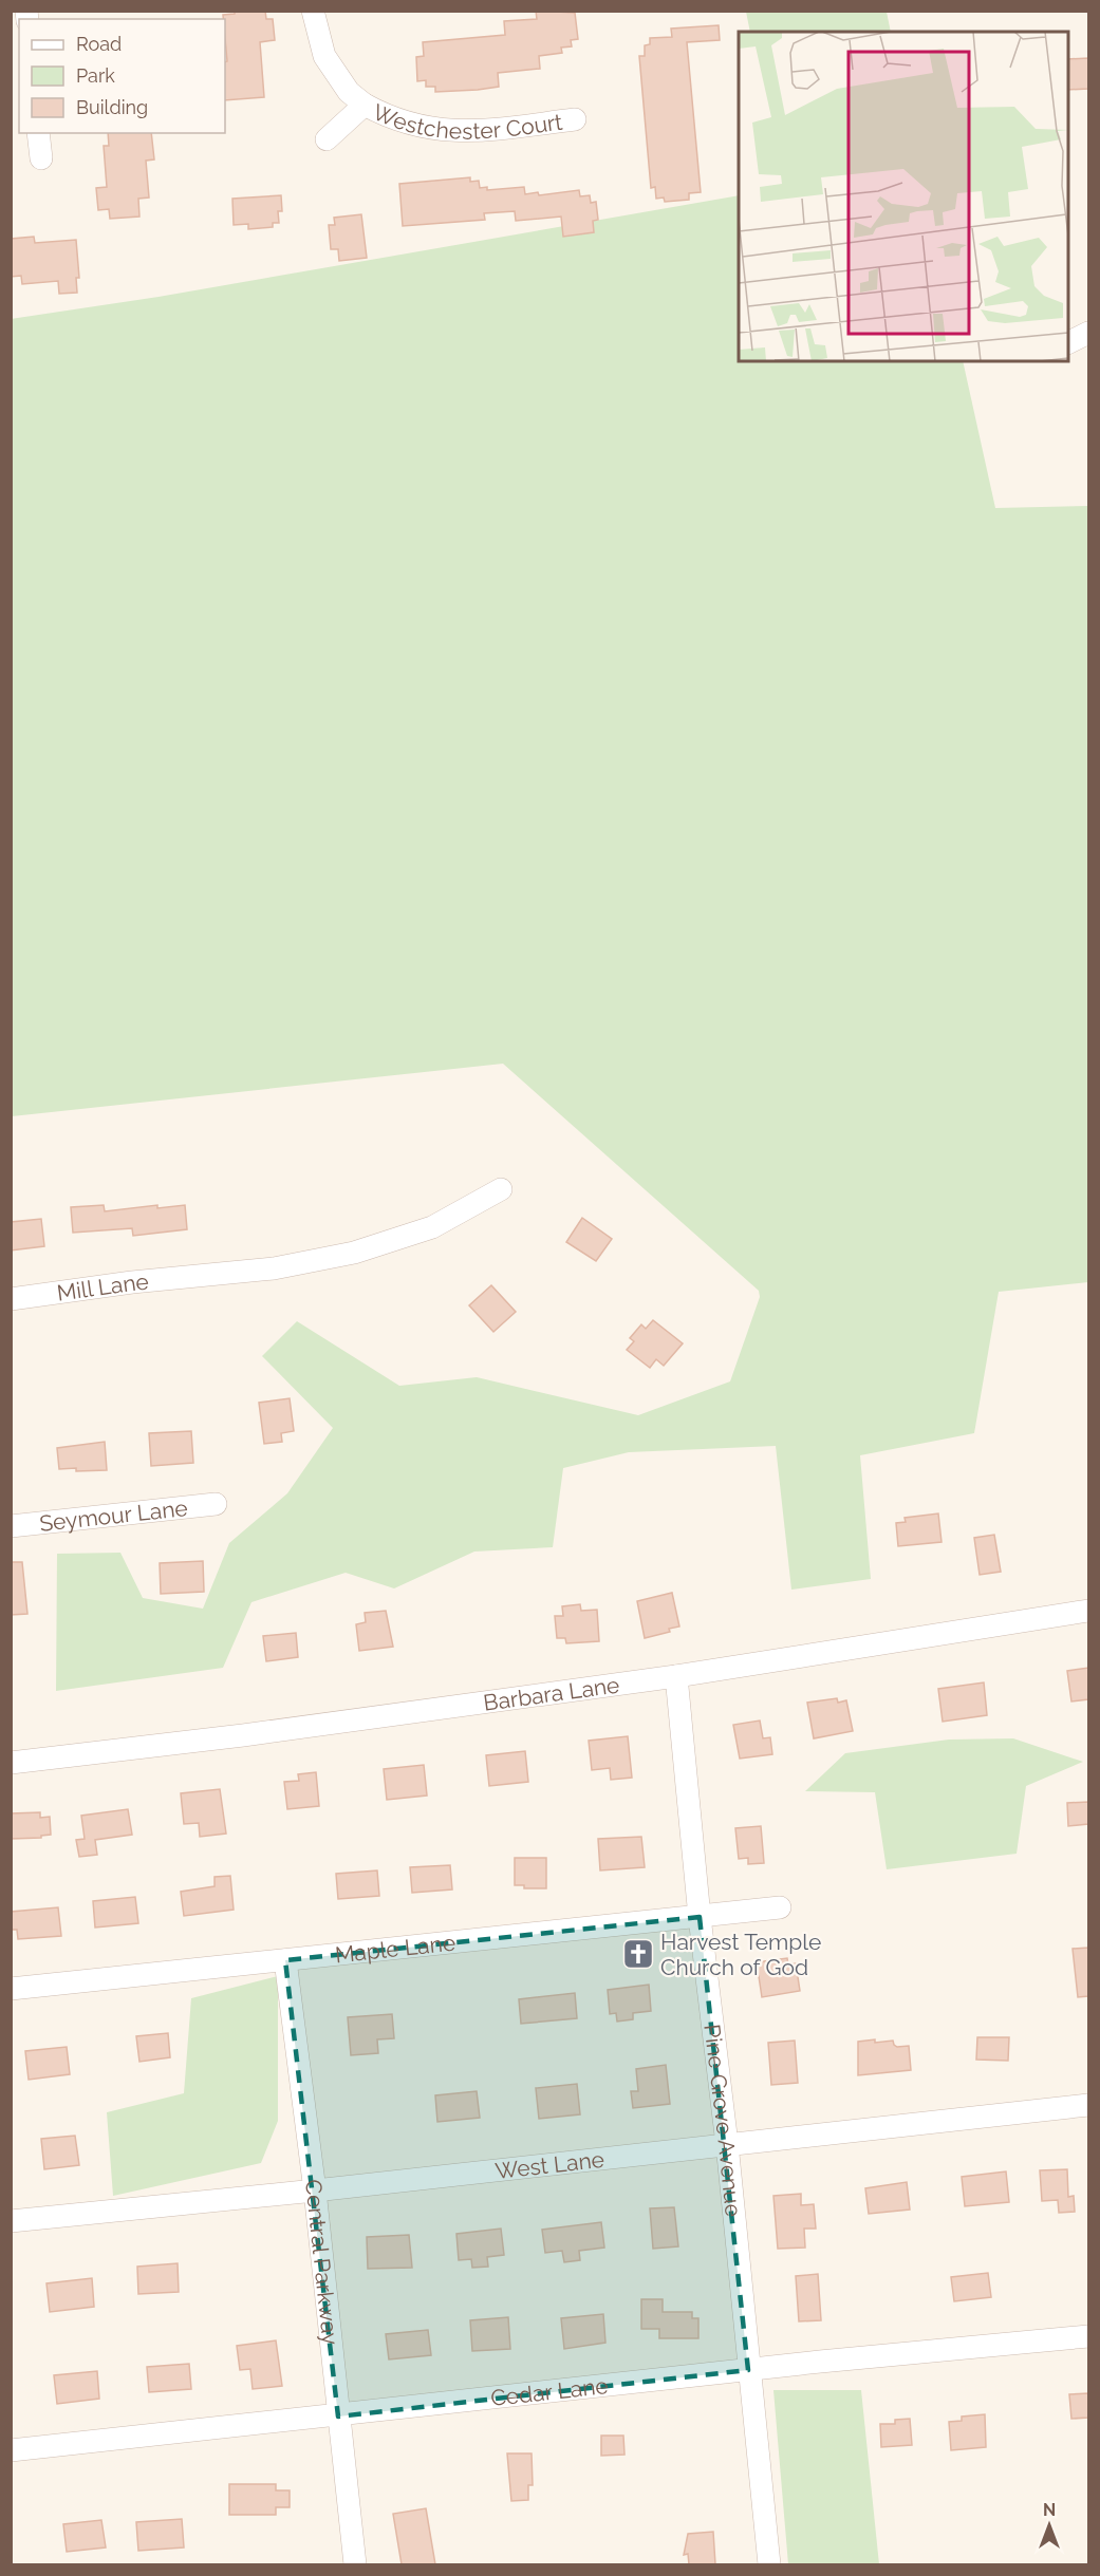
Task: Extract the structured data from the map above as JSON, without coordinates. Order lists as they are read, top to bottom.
{
  "streets": {
    "street": [
      "Westchester Court",
      "Mill Lane",
      "Seymour Lane",
      "Barbara Lane",
      "Maple Lane",
      "Pine Grove Avenue",
      "West Lane",
      "Central Parkway",
      "Cedar Lane"
    ]
  },
  "crossings": [
    ["Barbara Lane", "Pine Grove Avenue"],
    ["Maple Lane", "Pine Grove Avenue"],
    ["Maple Lane", "Central Parkway"],
    ["Pine Grove Avenue", "West Lane"],
    ["Pine Grove Avenue", "Cedar Lane"],
    ["West Lane", "Central Parkway"],
    ["Central Parkway", "Cedar Lane"]
  ],
  "places": {
    "church": ["Harvest Temple Church of God"]
  },
  "legend": ["Road", "Park", "Building"],
  "north": "top"
}
